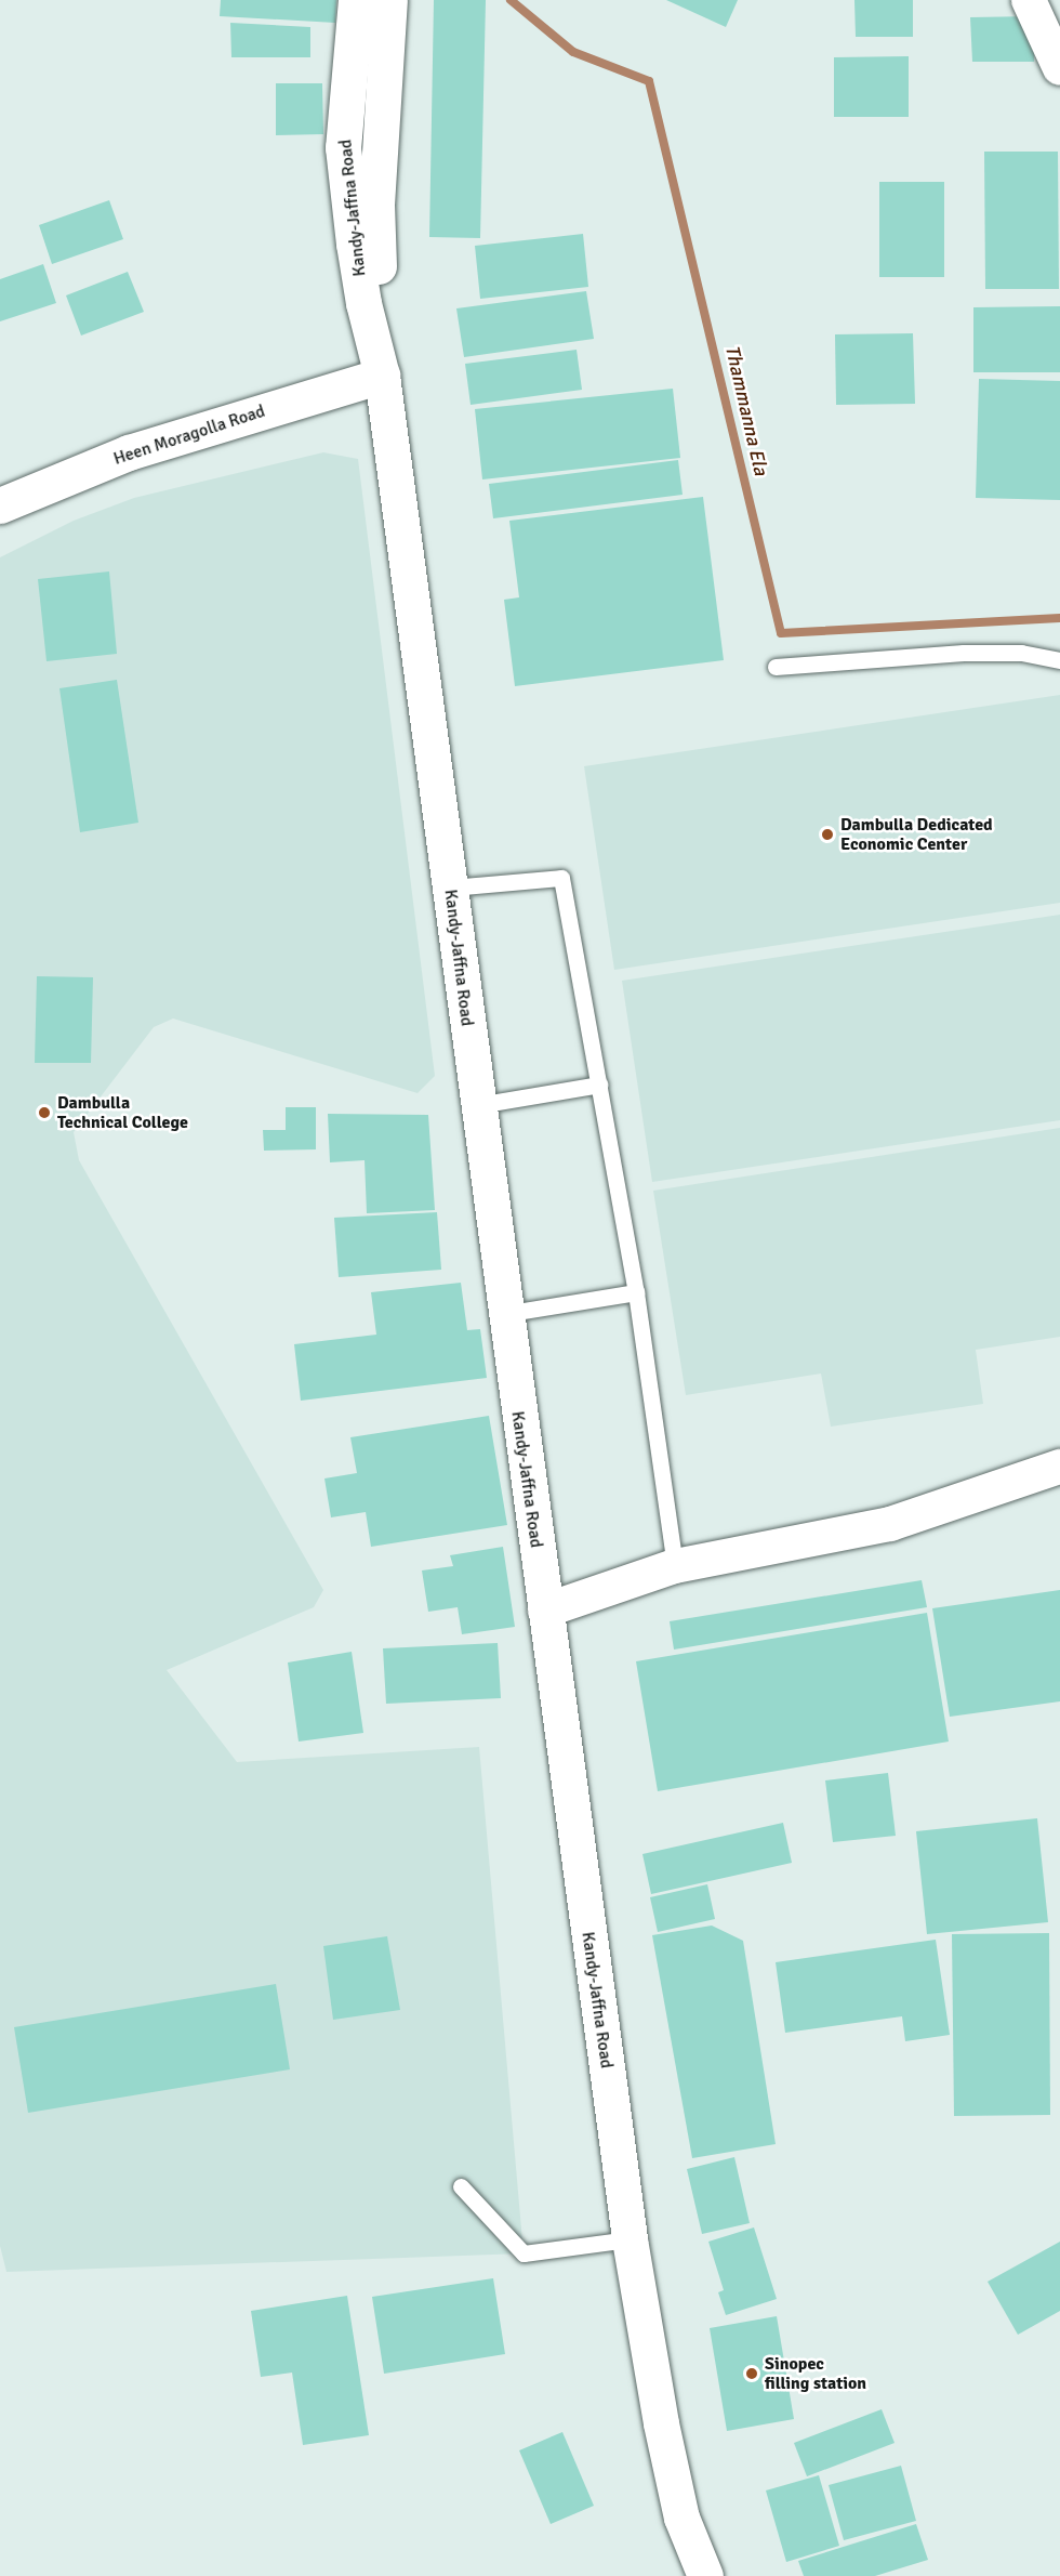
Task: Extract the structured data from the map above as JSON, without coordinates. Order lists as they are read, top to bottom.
{
  "streets": {
    "main road": ["Kandy-Jaffna Road", "Heen Moragolla Road"]
  },
  "crossings": [
    ["Kandy-Jaffna Road", "Heen Moragolla Road"]
  ],
  "water": ["Thammanna Ela"],
  "places": ["Dambulla Dedicated Economic Center", "Dambulla Technical College", "Sinopec filling station"]
}
